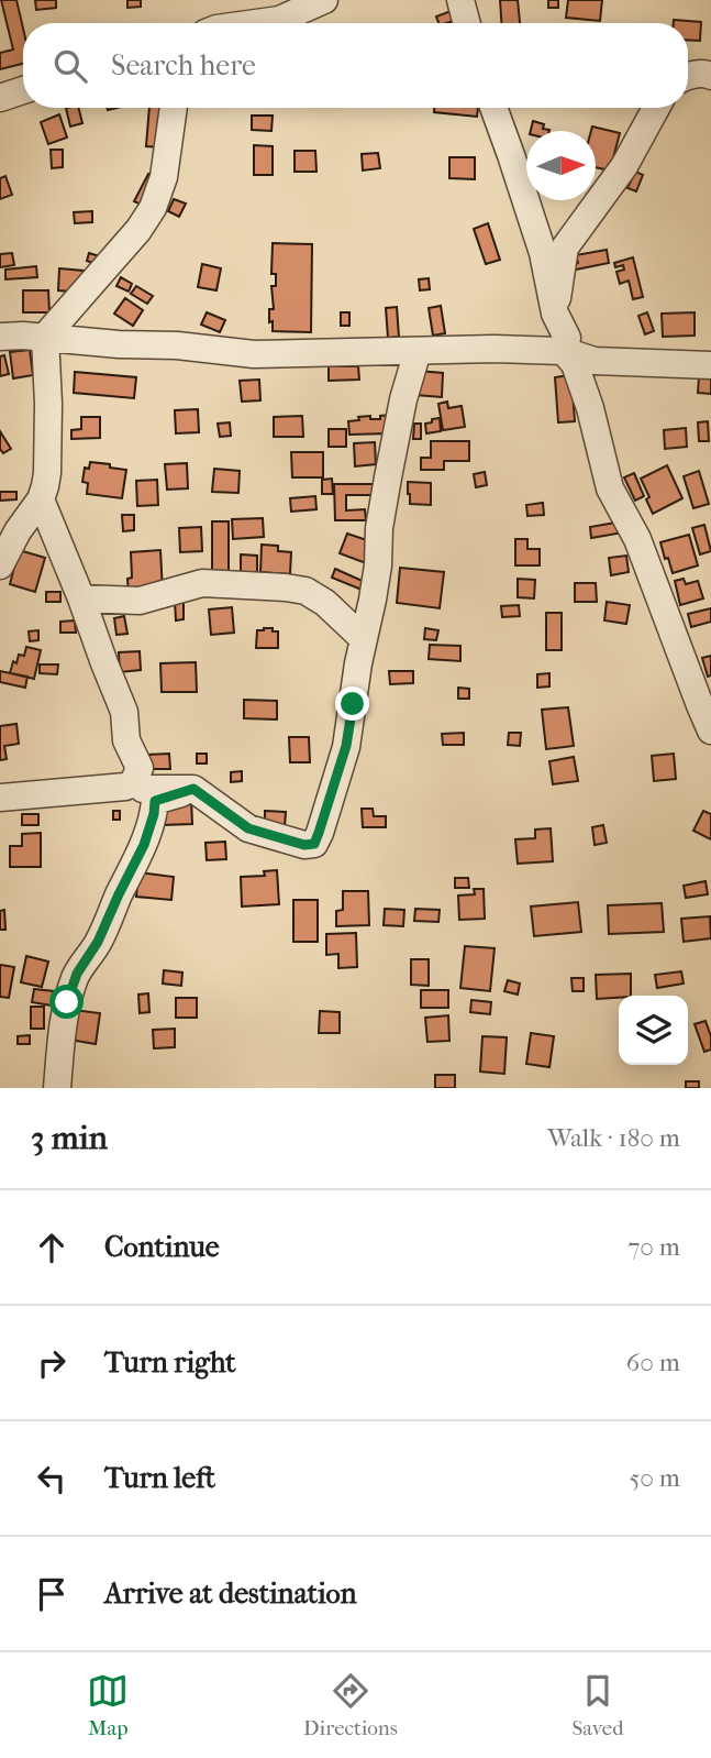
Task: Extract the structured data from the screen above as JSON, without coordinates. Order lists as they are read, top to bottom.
{
  "north": "right",
  "page": {
    "search": "Search here",
    "heading": ["3 min", "Walk · 180 m"],
    "list": [
      ["Continue", "70 m"],
      ["Turn right", "60 m"],
      ["Turn left", "50 m"],
      "Arrive at destination"
    ],
    "nav": ["Map", "Directions", "Saved"]
  }
}
